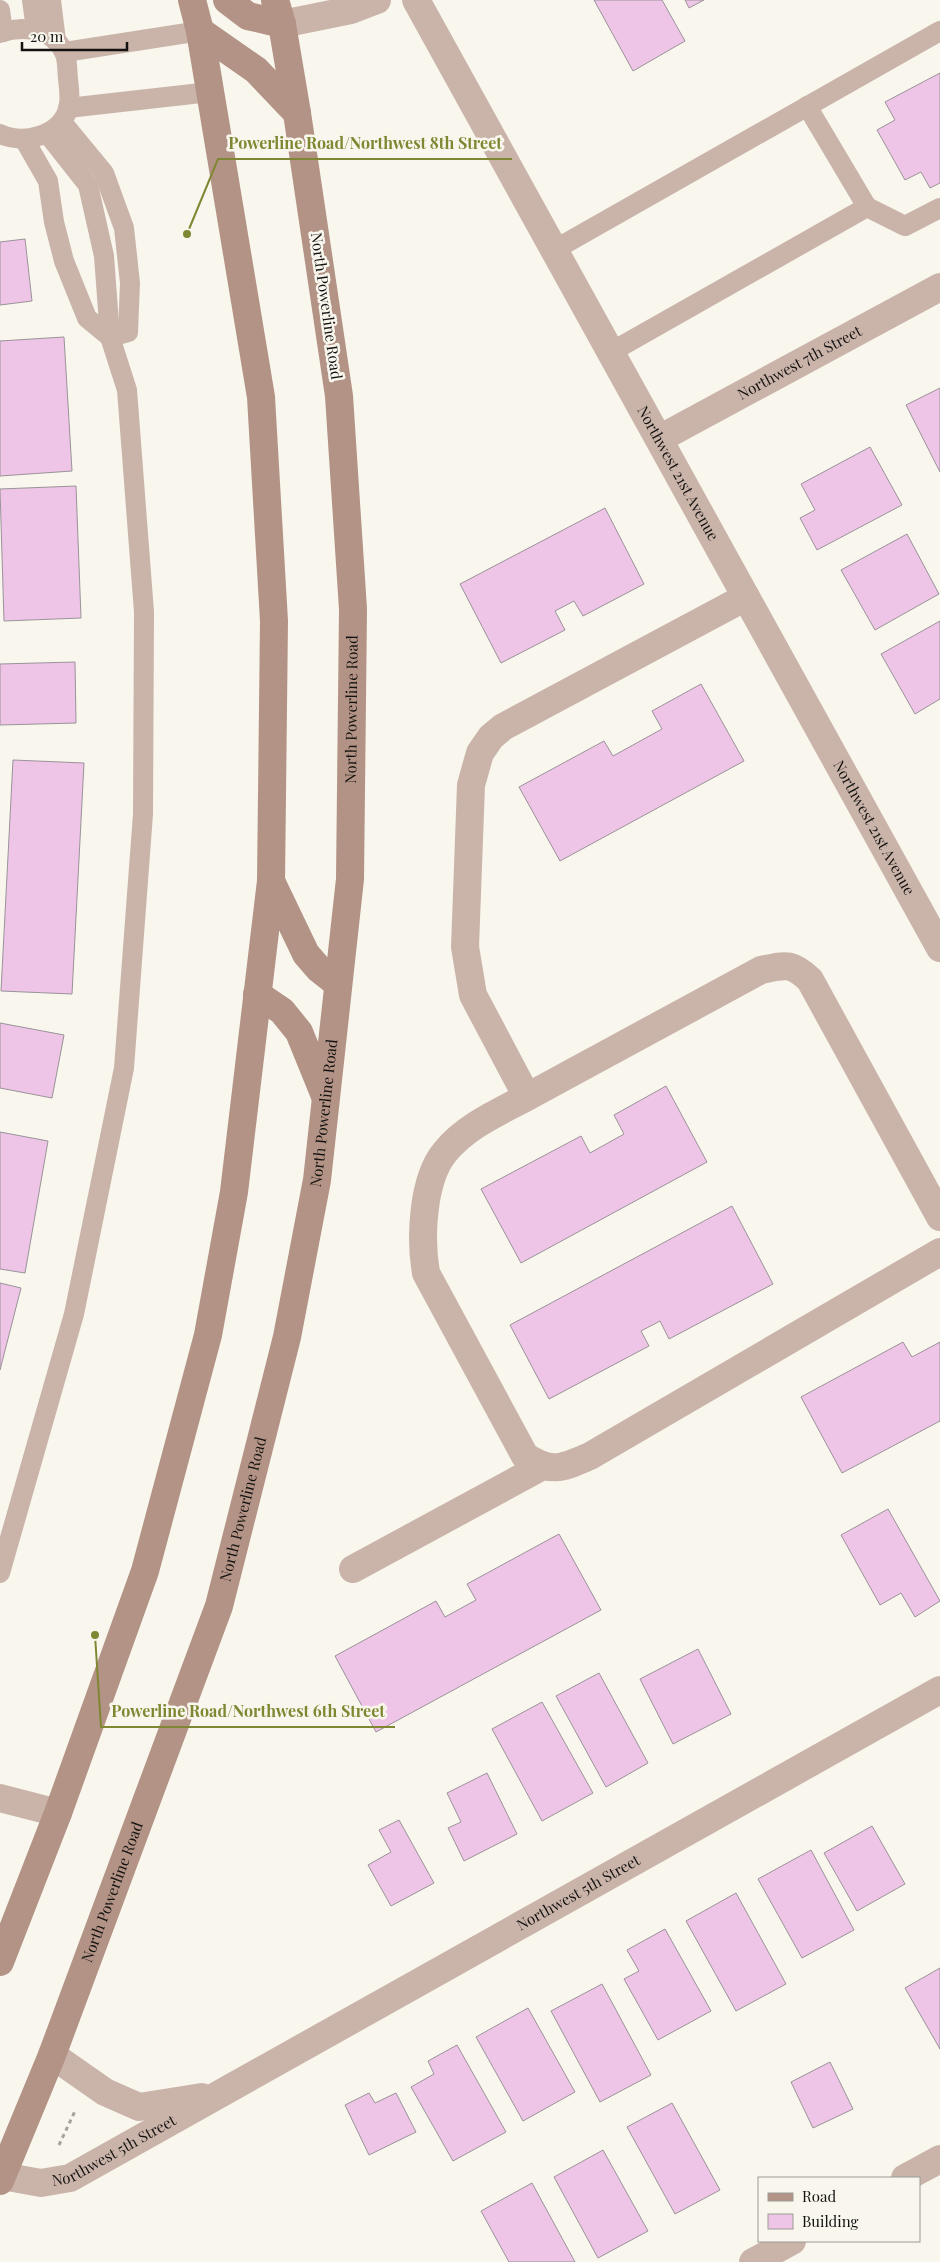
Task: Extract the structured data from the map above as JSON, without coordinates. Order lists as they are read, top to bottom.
{
  "streets": {
    "main road": ["North Powerline Road"],
    "street": ["Northwest 7th Street", "Northwest 21st Avenue", "Northwest 5th Street"]
  },
  "crossings": [
    ["North Powerline Road", "Northwest 5th Street"],
    ["Northwest 7th Street", "Northwest 21st Avenue"]
  ],
  "places": ["Powerline Road/Northwest 8th Street", "Powerline Road/Northwest 6th Street"],
  "legend": ["Road", "Building"],
  "scale_bar": "20 m"
}
